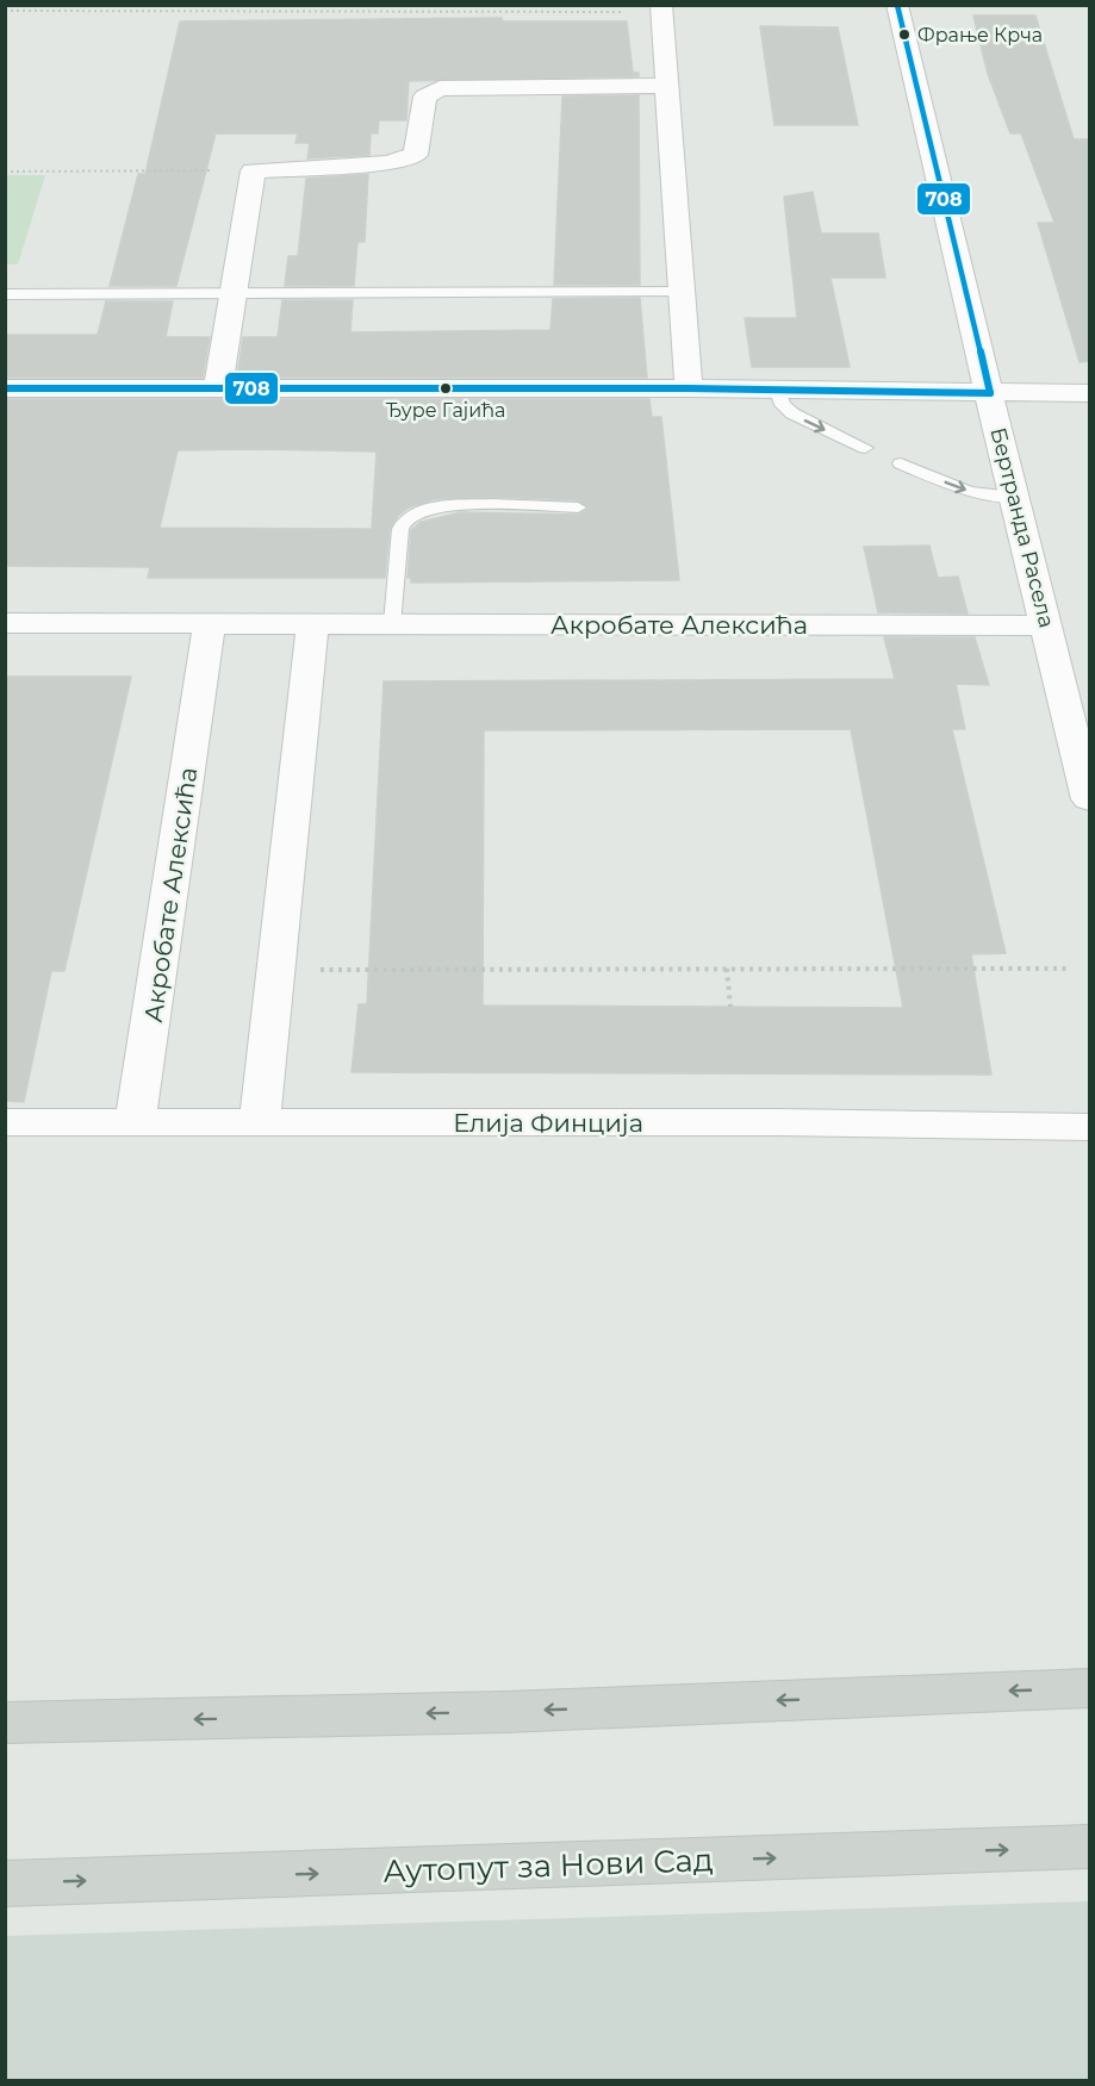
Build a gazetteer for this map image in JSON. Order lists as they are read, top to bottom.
{
  "streets": {
    "main road": ["Аутопут за Нови Сад"],
    "street": ["Бертранда Расела", "Акробате Алексића", "Елија Финција"]
  },
  "crossings": [
    ["Бертранда Расела", "Акробате Алексића"],
    ["Акробате Алексића", "Елија Финција"]
  ],
  "places": ["Фрање Крча", "Ђуре Гајића"],
  "lines": ["transit line 708"]
}
